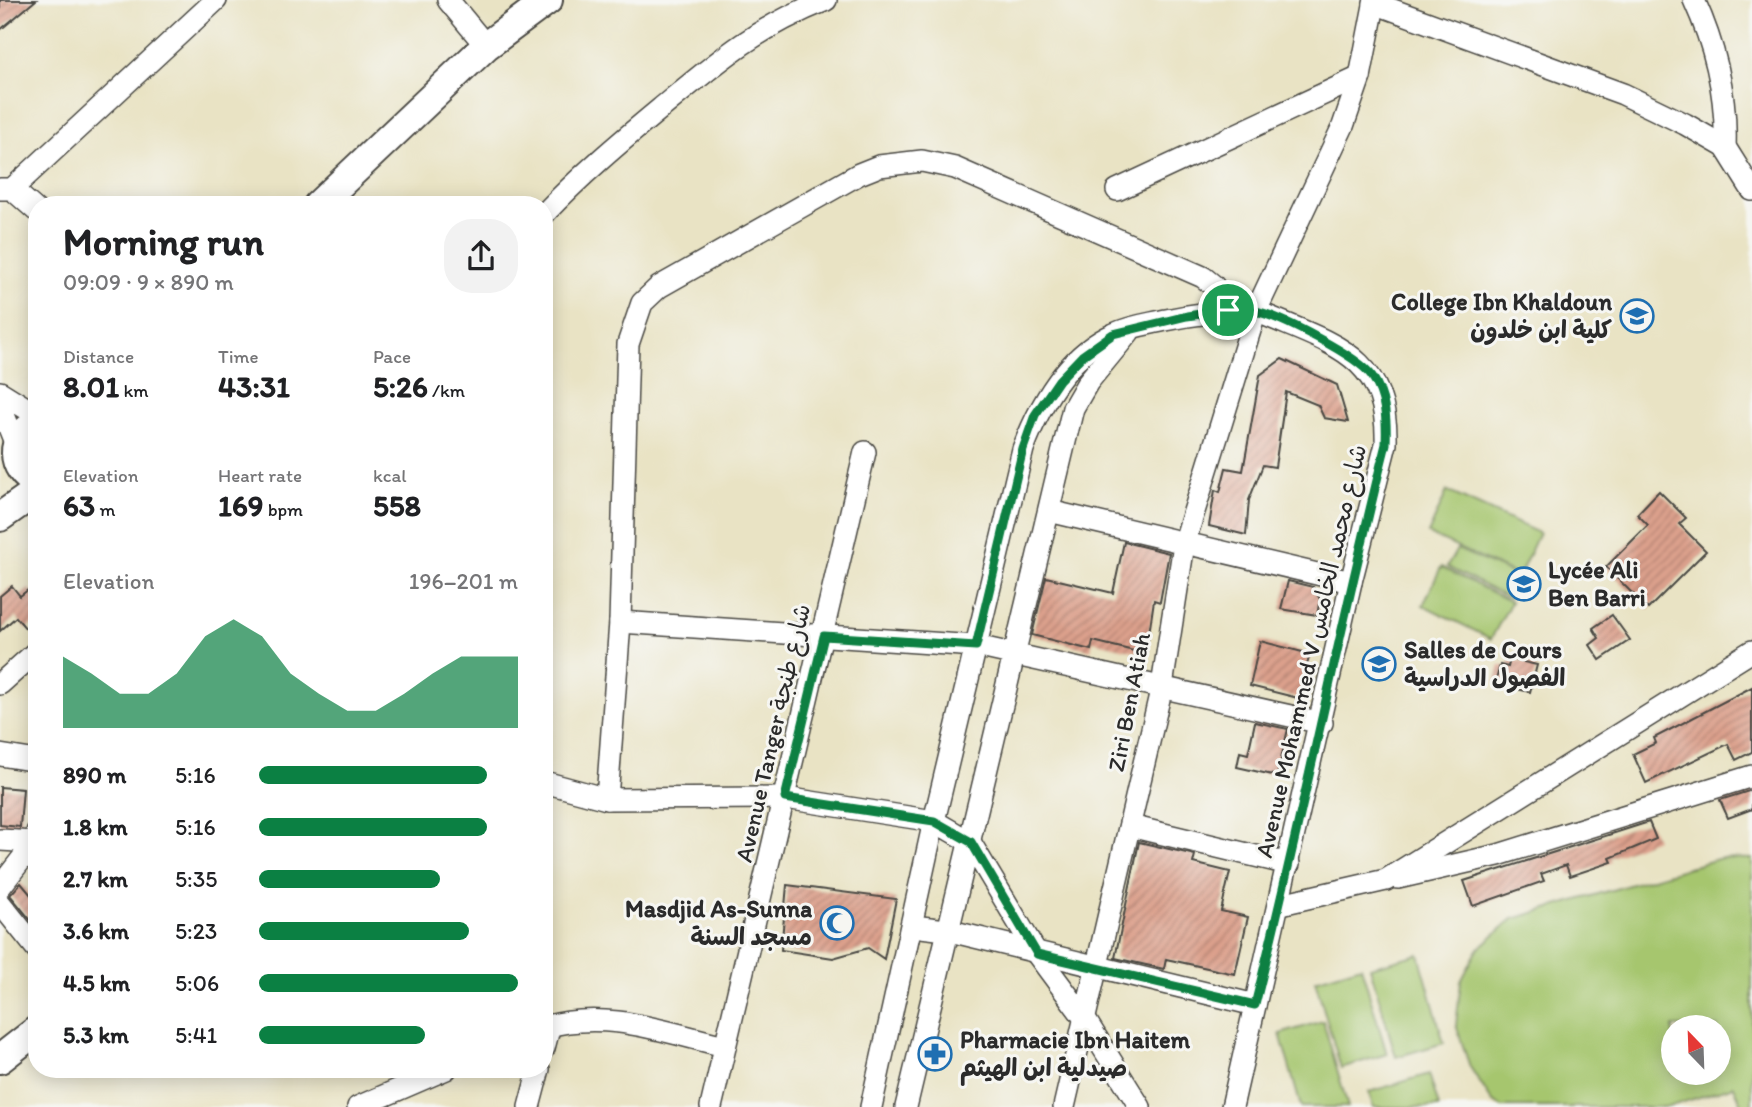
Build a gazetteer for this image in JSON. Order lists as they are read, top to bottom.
{
  "streets": {
    "street": ["Avenue Mohammed V شارع محمد الخامس", "Ziri Ben Atiah", "Avenue Tanger شارع طنجة"]
  },
  "crossings": [
    ["Avenue Mohammed V شارع محمد الخامس", "Ziri Ben Atiah"]
  ],
  "places": {
    "school or university": ["College Ibn Khaldoun كلية ابن خلدون", "Lycée Ali Ben Barri", "Salles de Cours الفصول الدراسية"],
    "mosque": ["Masdjid As-Sunna مسجد السنة"],
    "pharmacy": ["Pharmacie Ibn Haitem صيدلية ابن الهيثم"]
  },
  "north": "top left",
  "page": {
    "heading": ["Morning run", "09:09 · 9 × 890 m"],
    "stats": [
      ["Distance", "8.01 km"],
      ["Time", "43:31"],
      ["Pace", "5:26 /km"],
      ["Elevation", "63 m"],
      ["Heart rate", "169 bpm"],
      ["kcal", "558"]
    ],
    "chart": ["Elevation", "196–201 m"],
    "list": [
      {
        "name": "890 m",
        "note": "5:16"
      },
      {
        "name": "1.8 km",
        "note": "5:16"
      },
      {
        "name": "2.7 km",
        "note": "5:35"
      },
      {
        "name": "3.6 km",
        "note": "5:23"
      },
      {
        "name": "4.5 km",
        "note": "5:06"
      },
      {
        "name": "5.3 km",
        "note": "5:41"
      }
    ]
  }
}
